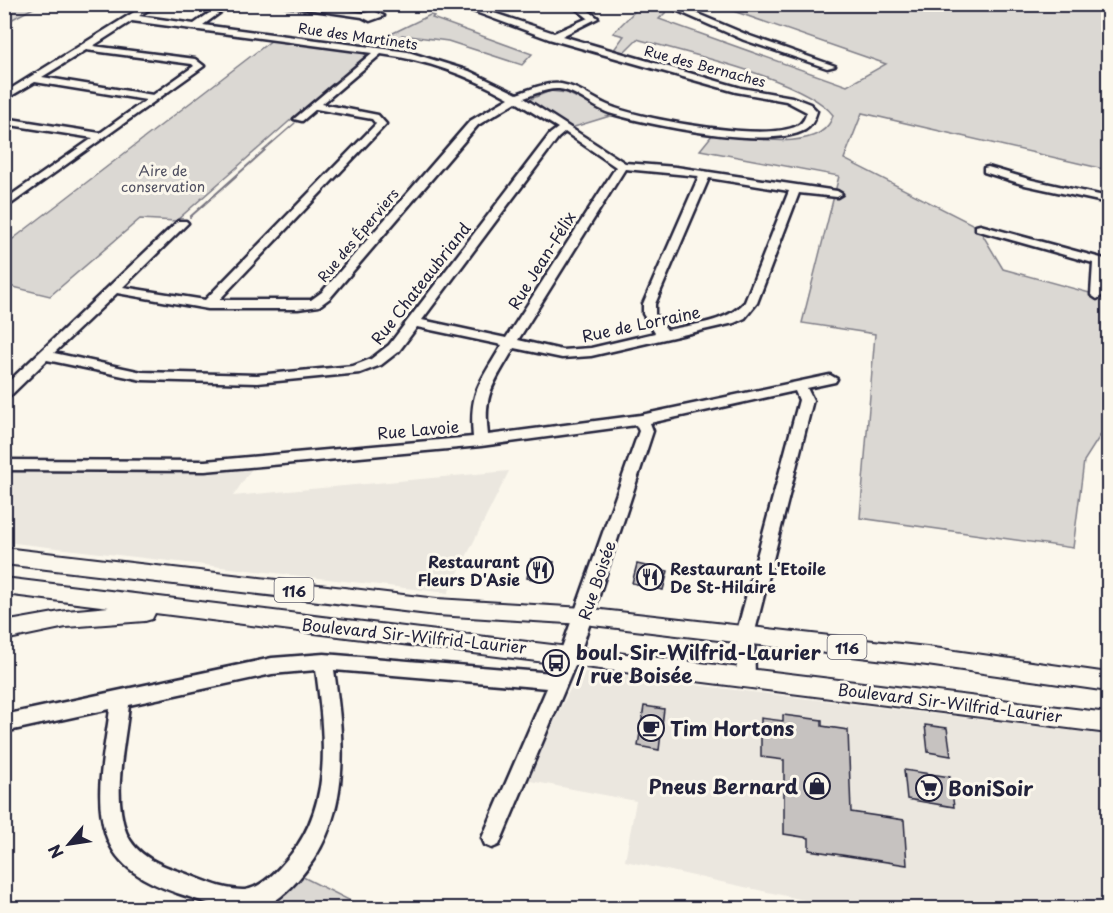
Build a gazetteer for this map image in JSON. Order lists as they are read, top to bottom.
{
  "streets": {
    "main road": ["116", "Boulevard Sir-Wilfrid-Laurier"],
    "street": [
      "Rue des Martinets",
      "Rue des Bernaches",
      "Rue des Éperviers",
      "Rue Jean-Félix",
      "Rue Chateaubriand",
      "Rue de Lorraine",
      "Rue Lavoie",
      "Rue Boisée"
    ]
  },
  "crossings": [
    ["Rue des Martinets", "Rue des Bernaches"],
    ["Rue des Martinets", "Rue des Éperviers"],
    ["Rue des Martinets", "Rue Chateaubriand"],
    ["Rue des Bernaches", "Rue des Éperviers"],
    ["Rue Jean-Félix", "Rue de Lorraine"],
    ["Rue Jean-Félix", "Rue Lavoie"],
    ["Rue Chateaubriand", "Rue de Lorraine"],
    ["Rue Lavoie", "Rue Boisée"],
    ["Rue Boisée", "Boulevard Sir-Wilfrid-Laurier"]
  ],
  "parks": ["Aire de conservation"],
  "places": {
    "restaurant": ["Restaurant Fleurs D'Asie", "Restaurant L'Etoile De St-Hilaire"],
    "bus stop": ["boul. Sir-Wilfrid-Laurier / rue Boisée"],
    "cafe": ["Tim Hortons"],
    "shop": ["Pneus Bernard"],
    "supermarket": ["BoniSoir"]
  },
  "north": "bottom left"
}
